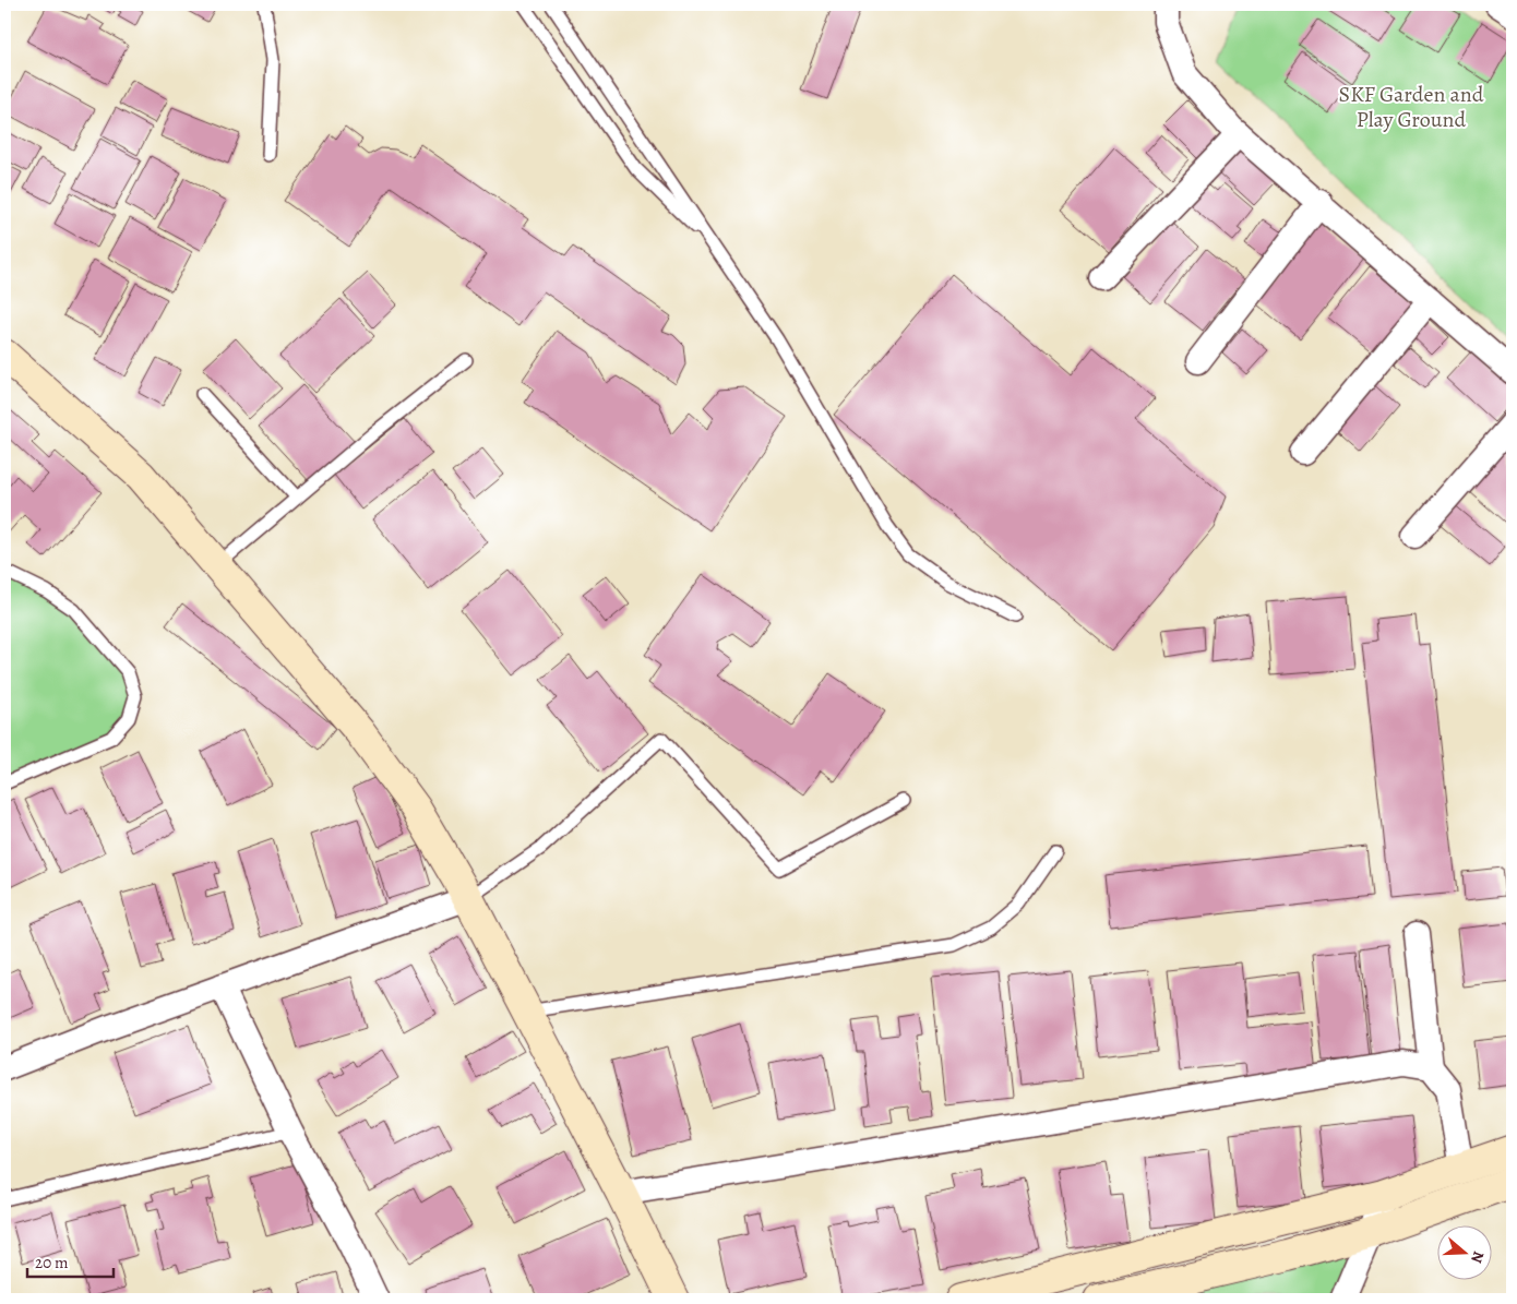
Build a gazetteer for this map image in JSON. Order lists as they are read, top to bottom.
{
  "parks": ["SKF Garden and Play Ground"],
  "scale_bar": "20 m",
  "north": "right"
}
